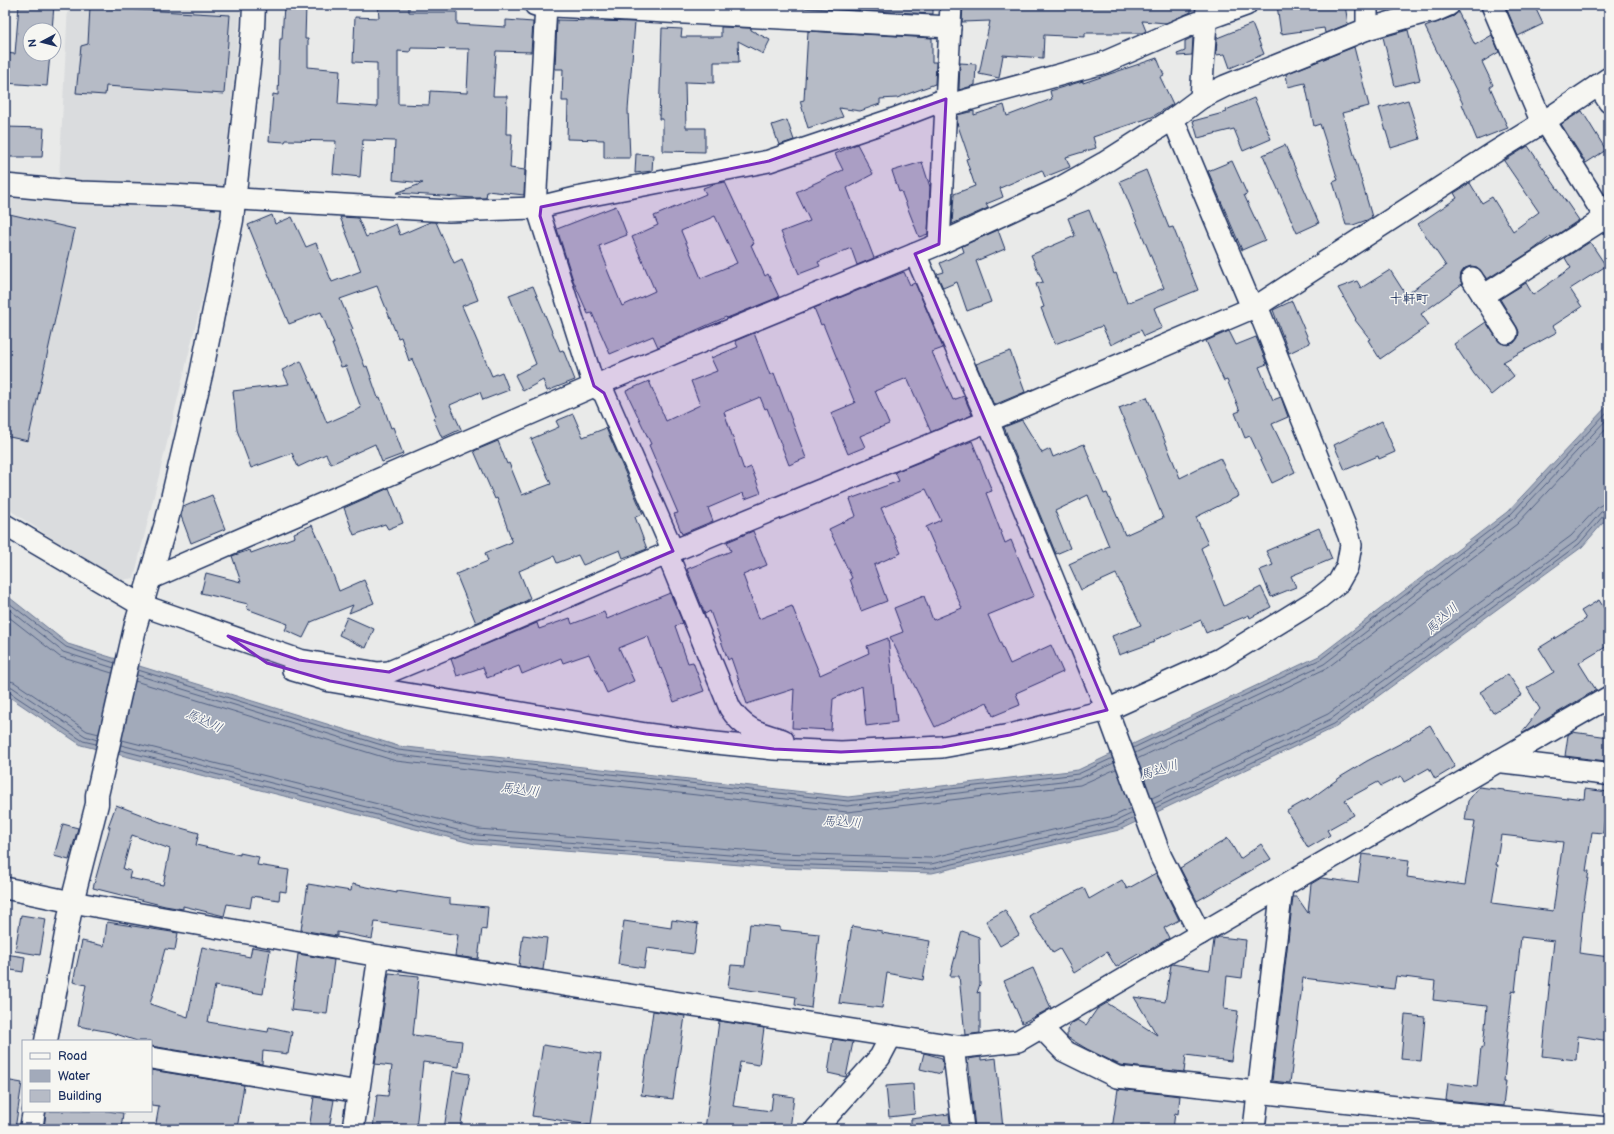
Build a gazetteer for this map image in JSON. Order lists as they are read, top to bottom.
{
  "districts": ["十軒町"],
  "water": ["馬込川"],
  "legend": ["Road", "Water", "Building"],
  "north": "left"
}
